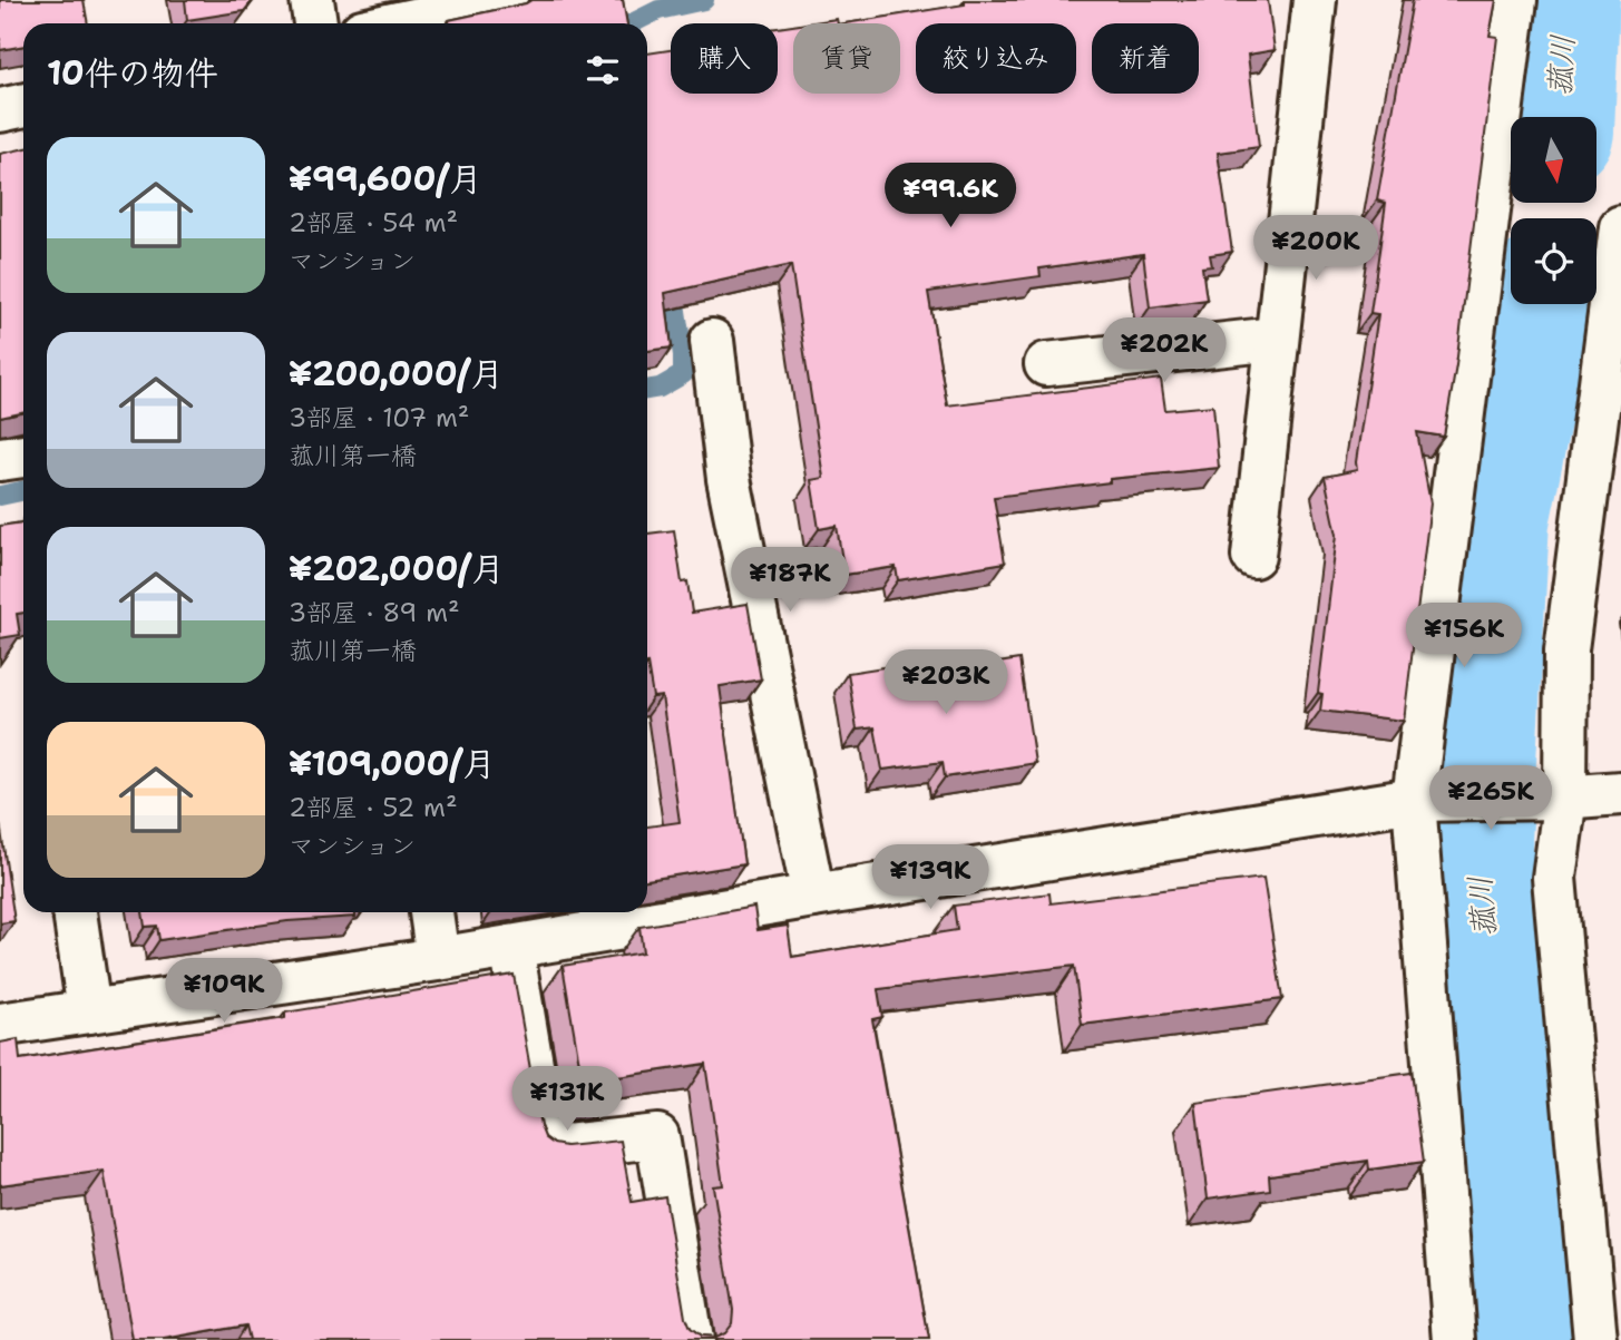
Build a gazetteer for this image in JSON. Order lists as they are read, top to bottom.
{
  "water": ["菰川"],
  "north": "bottom",
  "page": {
    "chip": [
      "購入",
      "賃貸",
      "絞り込み",
      "新着"
    ],
    "heading": "10件の物件",
    "list": [
      {
        "name": "¥99,600/月",
        "note": "2部屋 · 54 m² · マンション"
      },
      {
        "name": "¥200,000/月",
        "note": "3部屋 · 107 m² · 菰川第一橋"
      },
      {
        "name": "¥202,000/月",
        "note": "3部屋 · 89 m² · 菰川第一橋"
      },
      {
        "name": "¥109,000/月",
        "note": "2部屋 · 52 m² · マンション"
      }
    ],
    "price": [
      "¥99.6K",
      "¥200K",
      "¥202K",
      "¥187K",
      "¥156K",
      "¥203K",
      "¥265K",
      "¥139K",
      "¥109K",
      "¥131K"
    ]
  }
}
